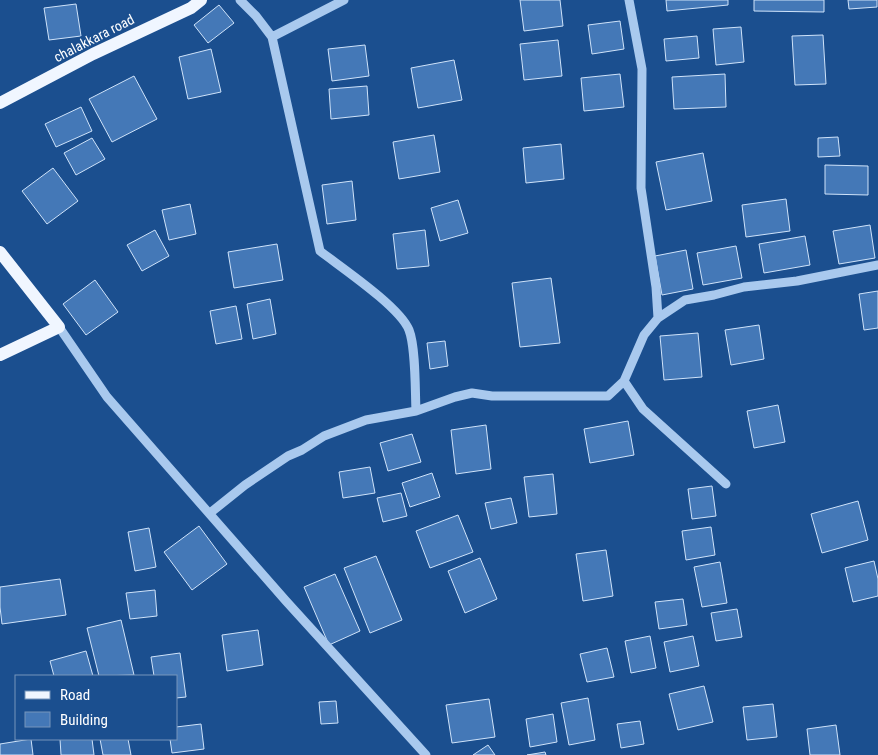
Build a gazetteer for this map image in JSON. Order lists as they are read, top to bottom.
{
  "streets": {
    "main road": ["chalakkara road"]
  },
  "legend": ["Road", "Building"]
}
